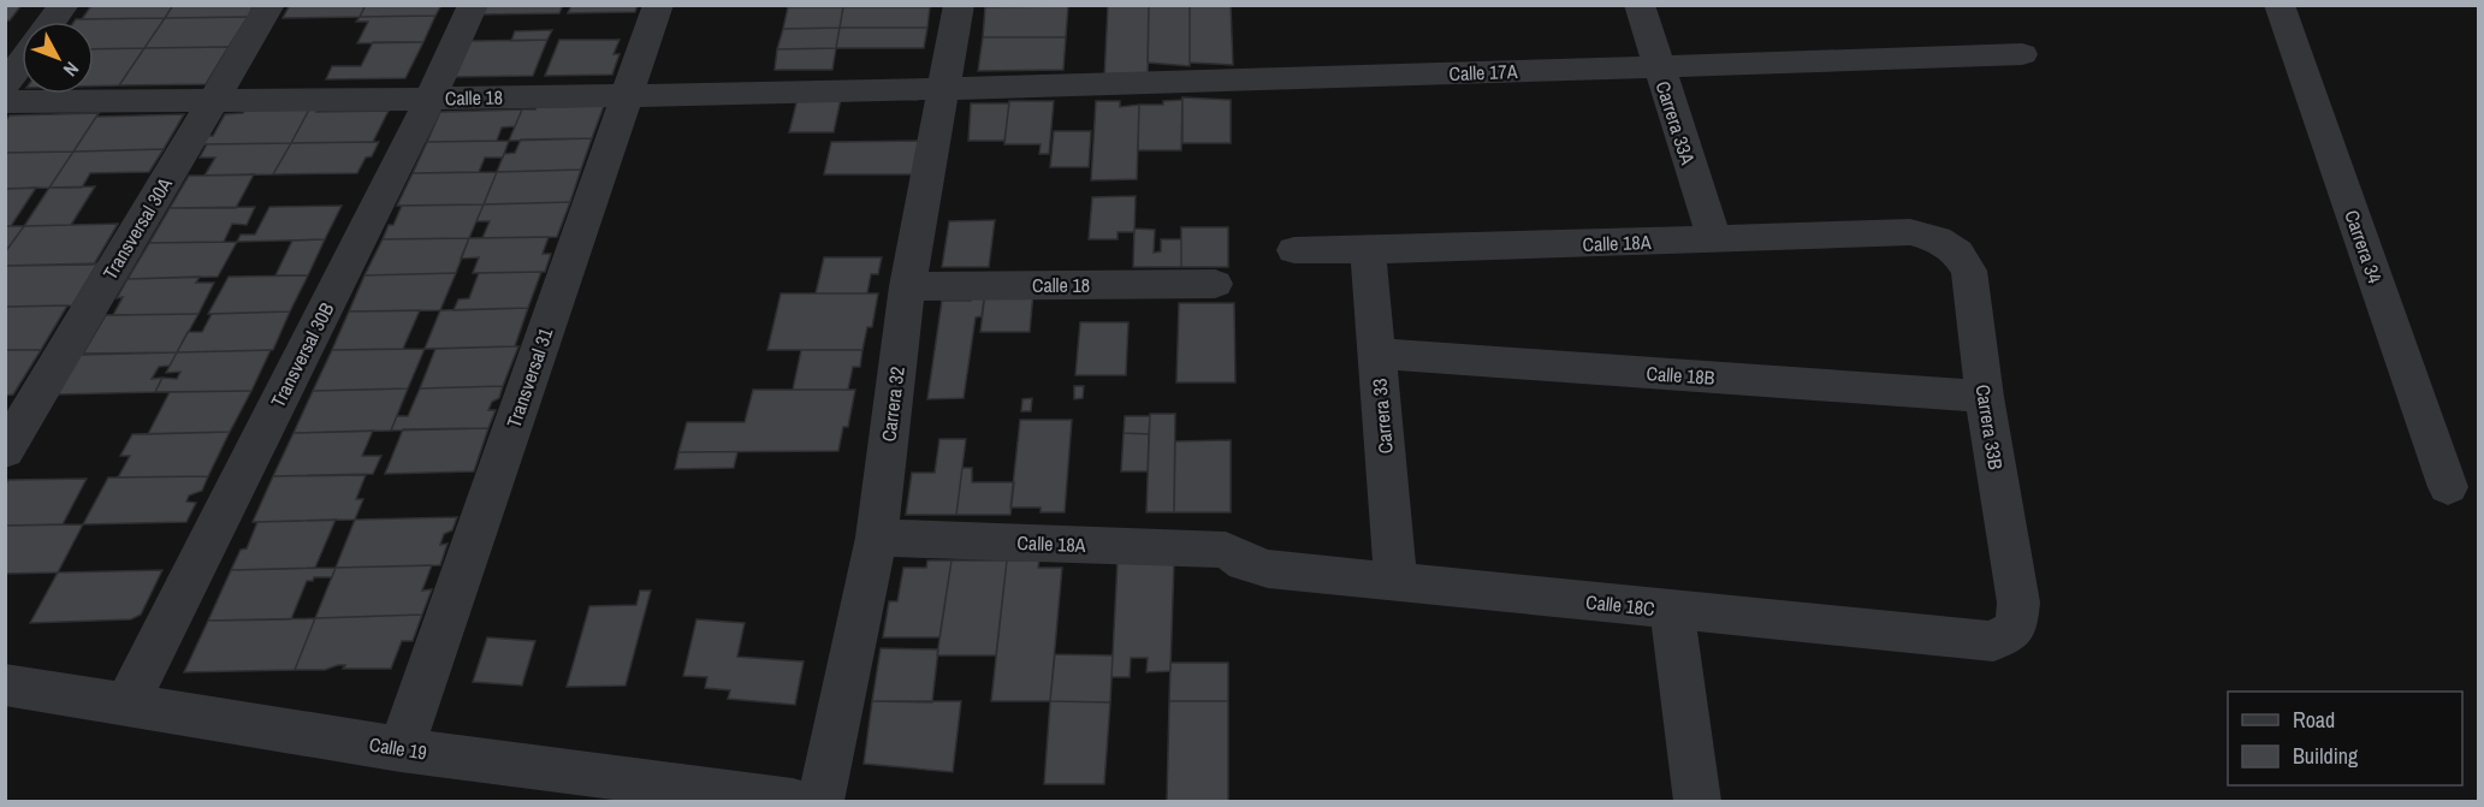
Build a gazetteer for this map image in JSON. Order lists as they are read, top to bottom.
{
  "streets": {
    "street": [
      "Calle 17A",
      "Calle 18",
      "Carrera 33A",
      "Transversal 30A",
      "Calle 18A",
      "Carrera 34",
      "Transversal 30B",
      "Calle 18B",
      "Transversal 31",
      "Carrera 32",
      "Carrera 33",
      "Carrera 33B",
      "Calle 18C",
      "Calle 19"
    ]
  },
  "crossings": [
    ["Calle 17A", "Calle 18"],
    ["Calle 17A", "Carrera 33A"],
    ["Calle 17A", "Carrera 32"],
    ["Calle 18", "Transversal 30A"],
    ["Calle 18", "Transversal 30B"],
    ["Calle 18", "Transversal 31"],
    ["Calle 18", "Carrera 32"],
    ["Carrera 33A", "Calle 18A"],
    ["Calle 18A", "Carrera 32"],
    ["Calle 18A", "Carrera 33"],
    ["Calle 18A", "Carrera 33B"],
    ["Calle 18A", "Calle 18C"],
    ["Transversal 30B", "Calle 19"],
    ["Calle 18B", "Carrera 33"],
    ["Calle 18B", "Carrera 33B"],
    ["Transversal 31", "Calle 19"],
    ["Carrera 33", "Calle 18C"],
    ["Carrera 33B", "Calle 18C"]
  ],
  "legend": ["Road", "Building"],
  "north": "bottom right"
}
